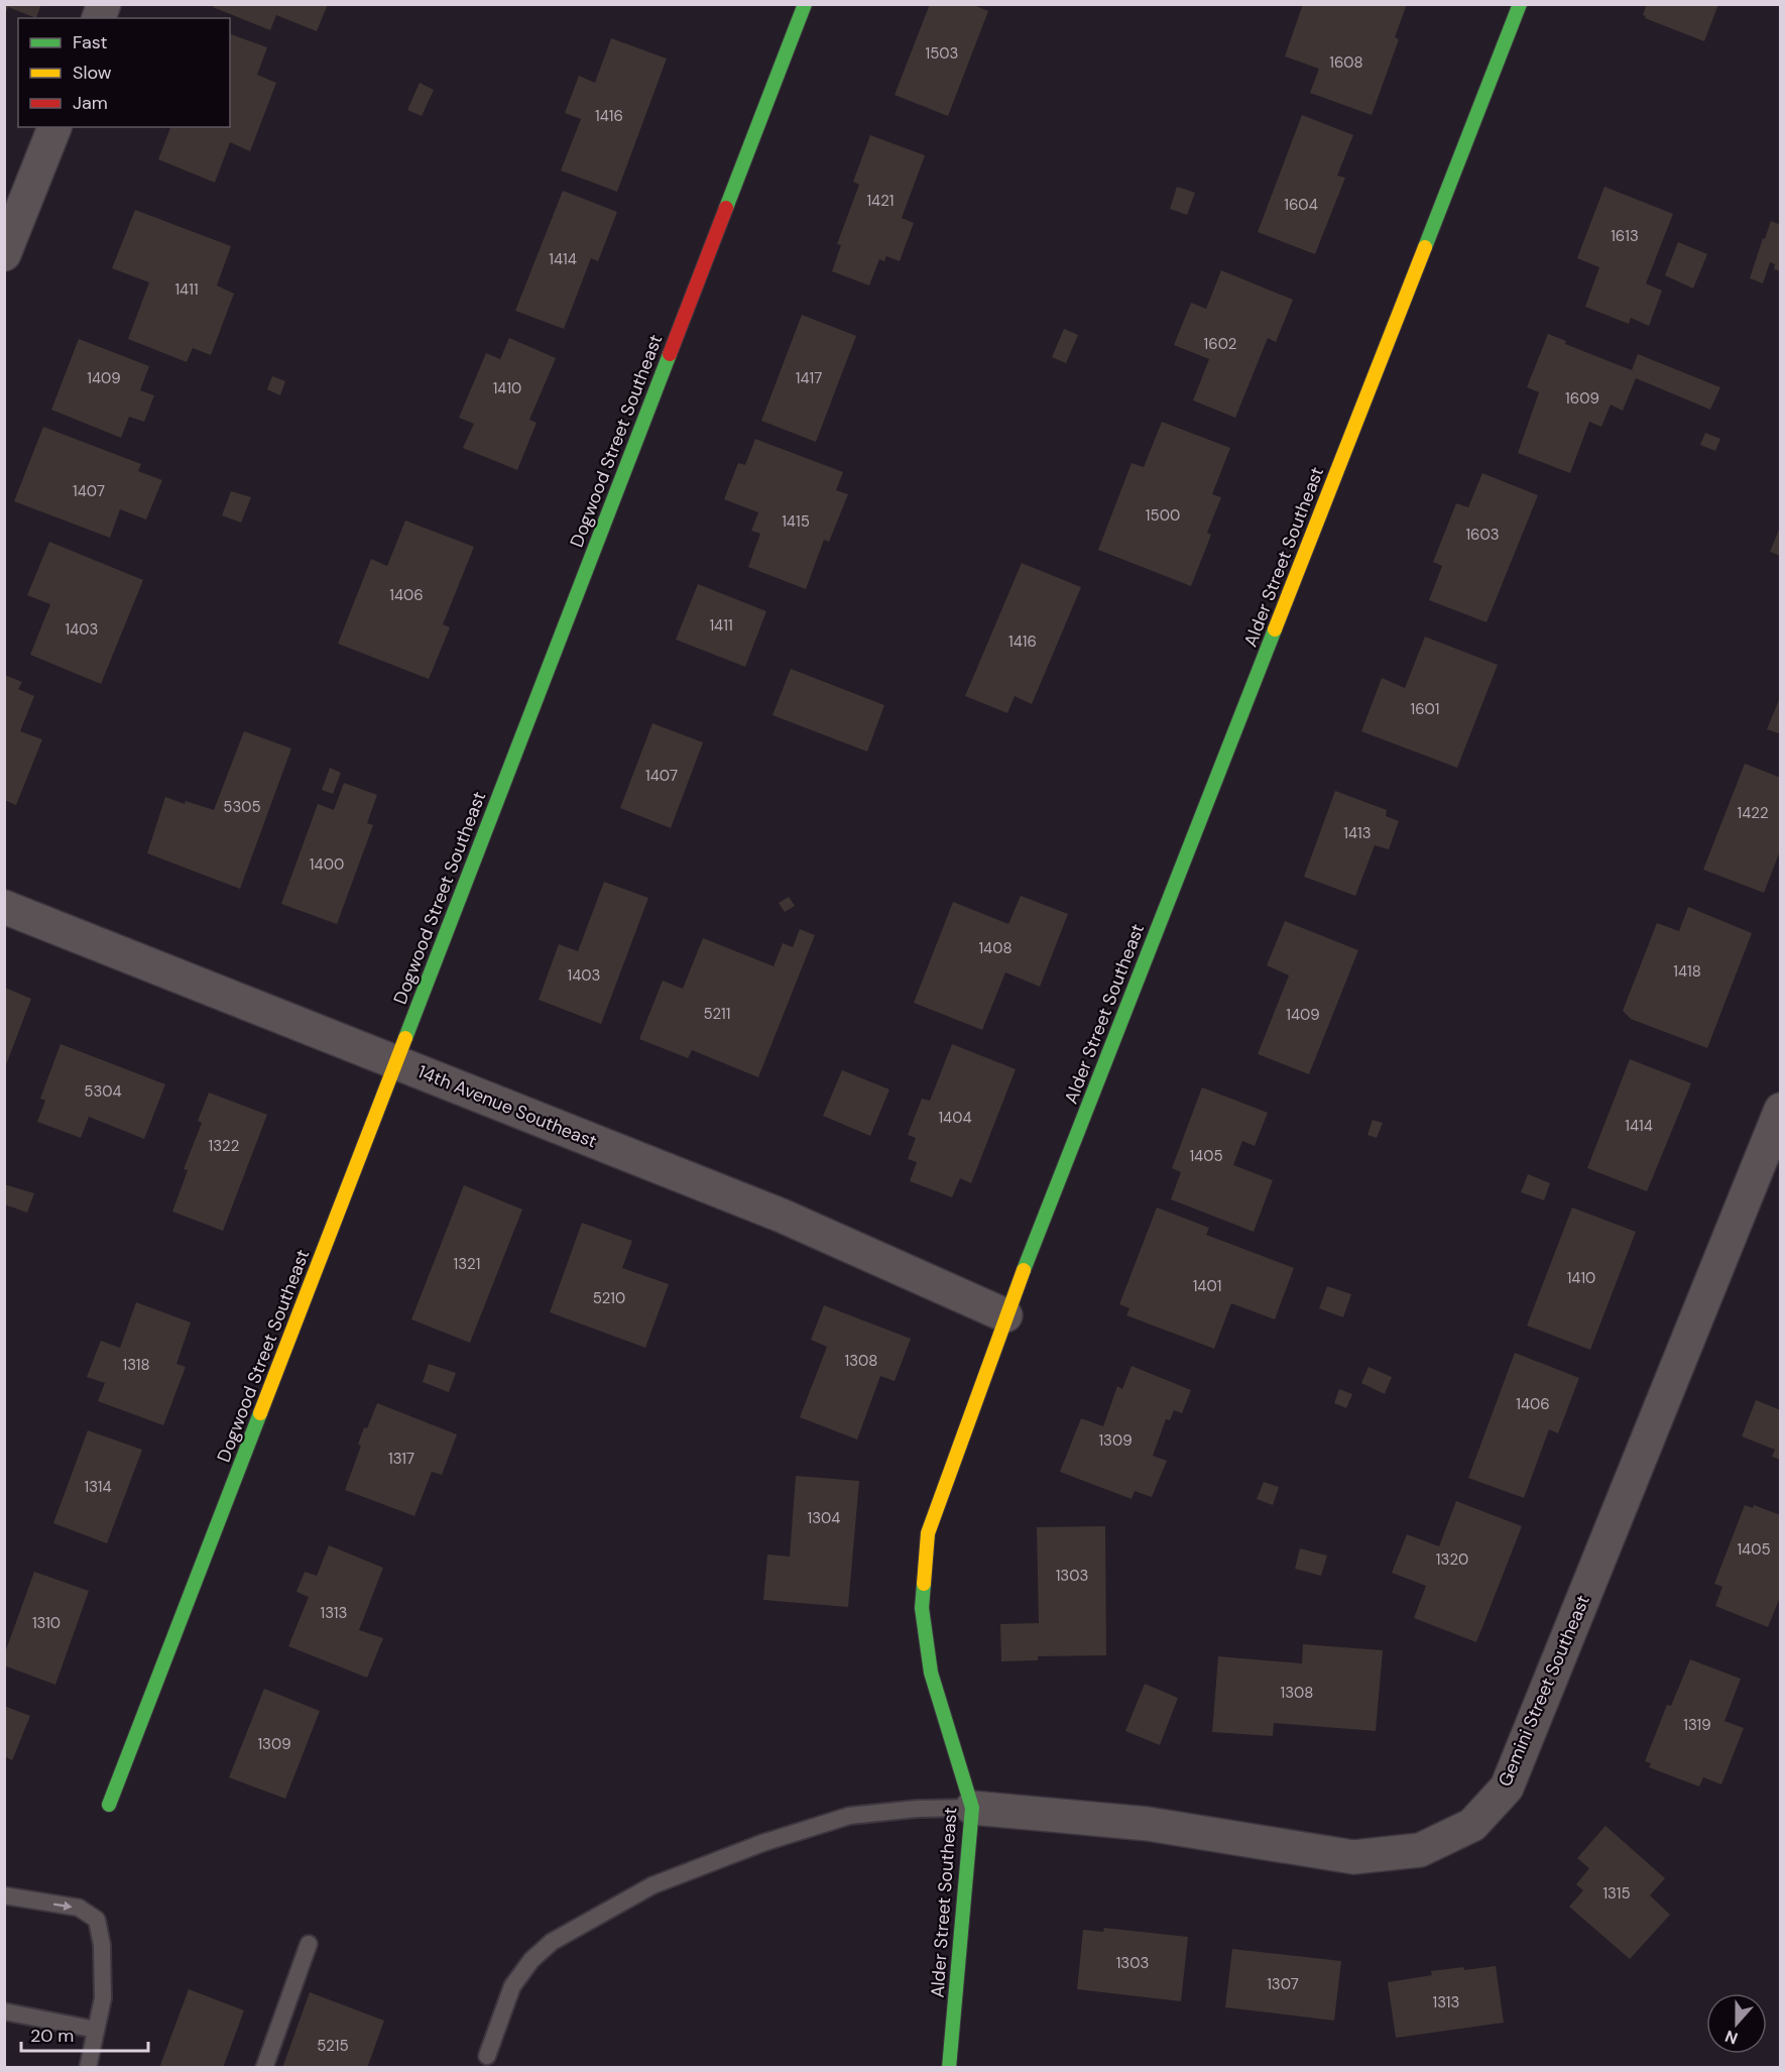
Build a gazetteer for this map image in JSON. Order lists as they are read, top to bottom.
{
  "streets": {
    "street": [
      "Dogwood Street Southeast",
      "Alder Street Southeast",
      "14th Avenue Southeast",
      "Gemini Street Southeast"
    ]
  },
  "crossings": [
    ["Dogwood Street Southeast", "14th Avenue Southeast"],
    ["Alder Street Southeast", "14th Avenue Southeast"],
    ["Alder Street Southeast", "Gemini Street Southeast"]
  ],
  "house_numbers": [
    "1503",
    "1608",
    "1416",
    "1421",
    "1604",
    "1613",
    "1414",
    "1411",
    "1602",
    "1409",
    "1417",
    "1410",
    "1609",
    "1407",
    "1500",
    "1415",
    "1603",
    "1406",
    "1411",
    "1403",
    "1416",
    "1601",
    "1407",
    "5305",
    "1422",
    "1413",
    "1400",
    "1408",
    "1418",
    "1403",
    "5211",
    "1409",
    "5304",
    "1404",
    "1414",
    "1322",
    "1405",
    "1321",
    "1410",
    "1401",
    "5210",
    "1308",
    "1318",
    "1406",
    "1309",
    "1317",
    "1314",
    "1304",
    "1405",
    "1320",
    "1303",
    "1313",
    "1310",
    "1308",
    "1319",
    "1309",
    "1315",
    "1303",
    "1307",
    "1313",
    "5215"
  ],
  "legend": ["Fast", "Slow", "Jam"],
  "scale_bar": "20 m",
  "north": "bottom"
}
